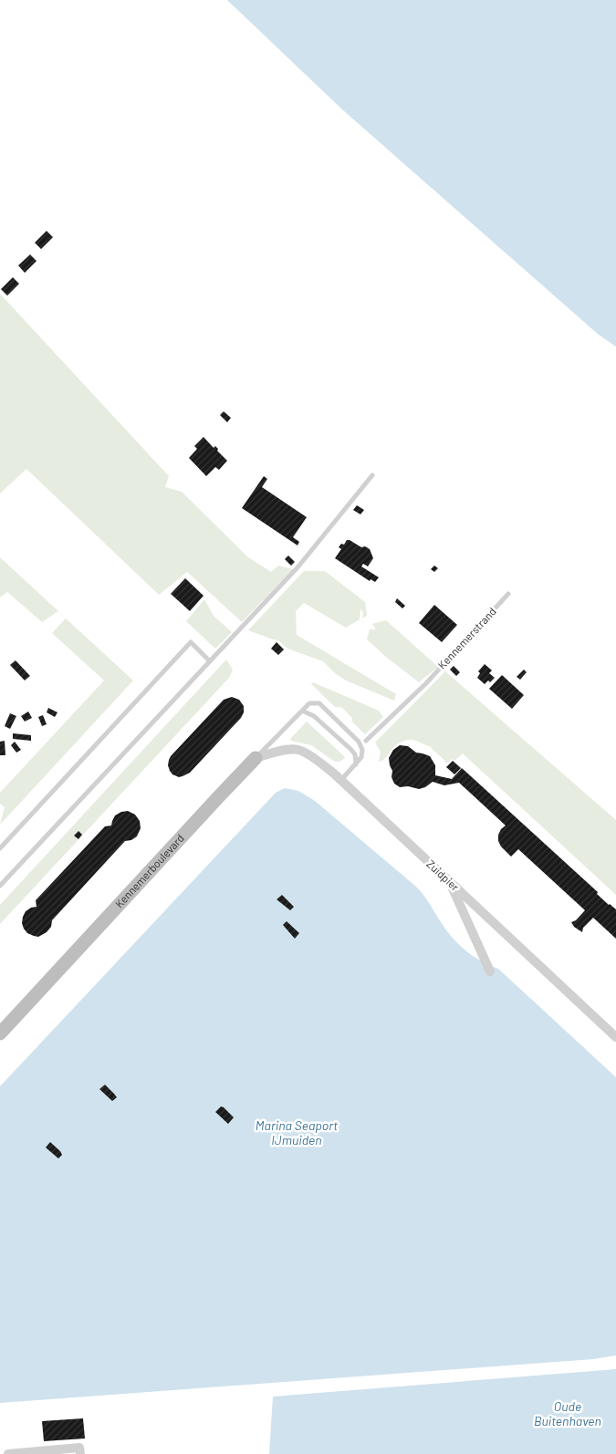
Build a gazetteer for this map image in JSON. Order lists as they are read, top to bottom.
{
  "streets": {
    "street": ["Kennemerboulevard", "Zuidpier"],
    "lane": ["Kennemerstrand"]
  },
  "crossings": [
    ["Kennemerboulevard", "Zuidpier"]
  ],
  "water": ["Marina Seaport IJmuiden", "Oude Buitenhaven"]
}
